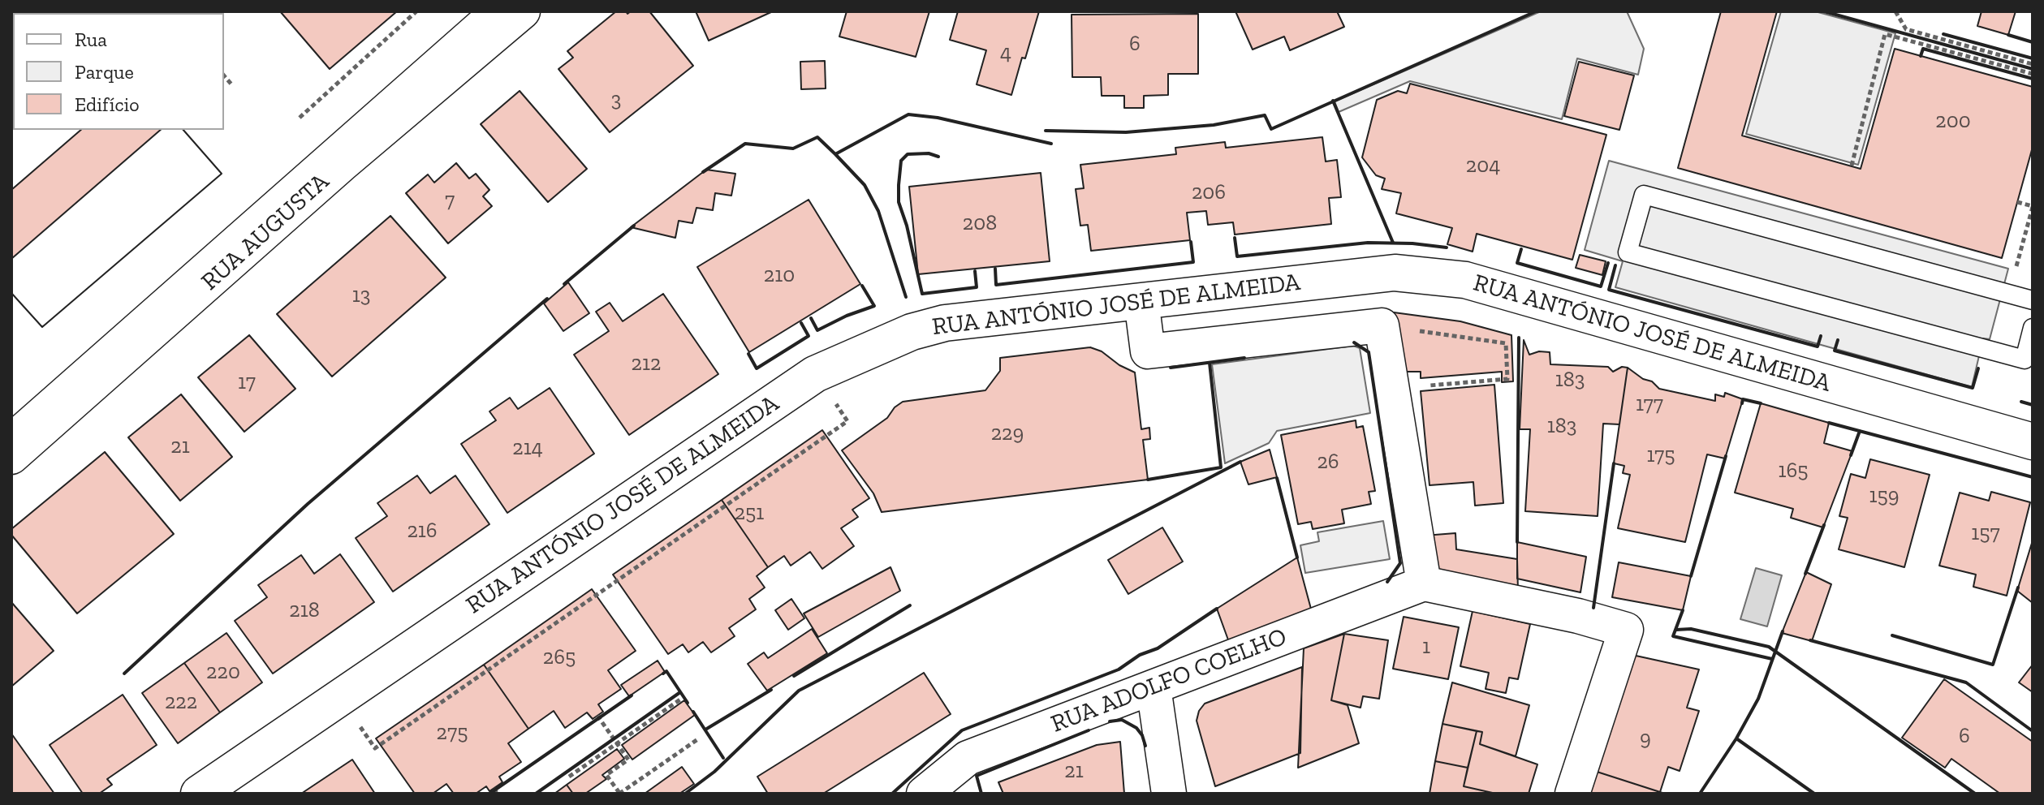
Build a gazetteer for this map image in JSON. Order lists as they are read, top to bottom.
{
  "streets": {
    "street": ["RUA AUGUSTA", "RUA ANTÓNIO JOSÉ DE ALMEIDA", "RUA ADOLFO COELHO"]
  },
  "house_numbers": [
    "6",
    "4",
    "3",
    "200",
    "204",
    "206",
    "7",
    "208",
    "210",
    "13",
    "212",
    "183",
    "17",
    "177",
    "183",
    "229",
    "21",
    "214",
    "175",
    "26",
    "165",
    "159",
    "251",
    "216",
    "157",
    "218",
    "1",
    "265",
    "220",
    "222",
    "275",
    "6",
    "9",
    "21"
  ],
  "legend": ["Rua", "Parque", "Edifício"]
}
